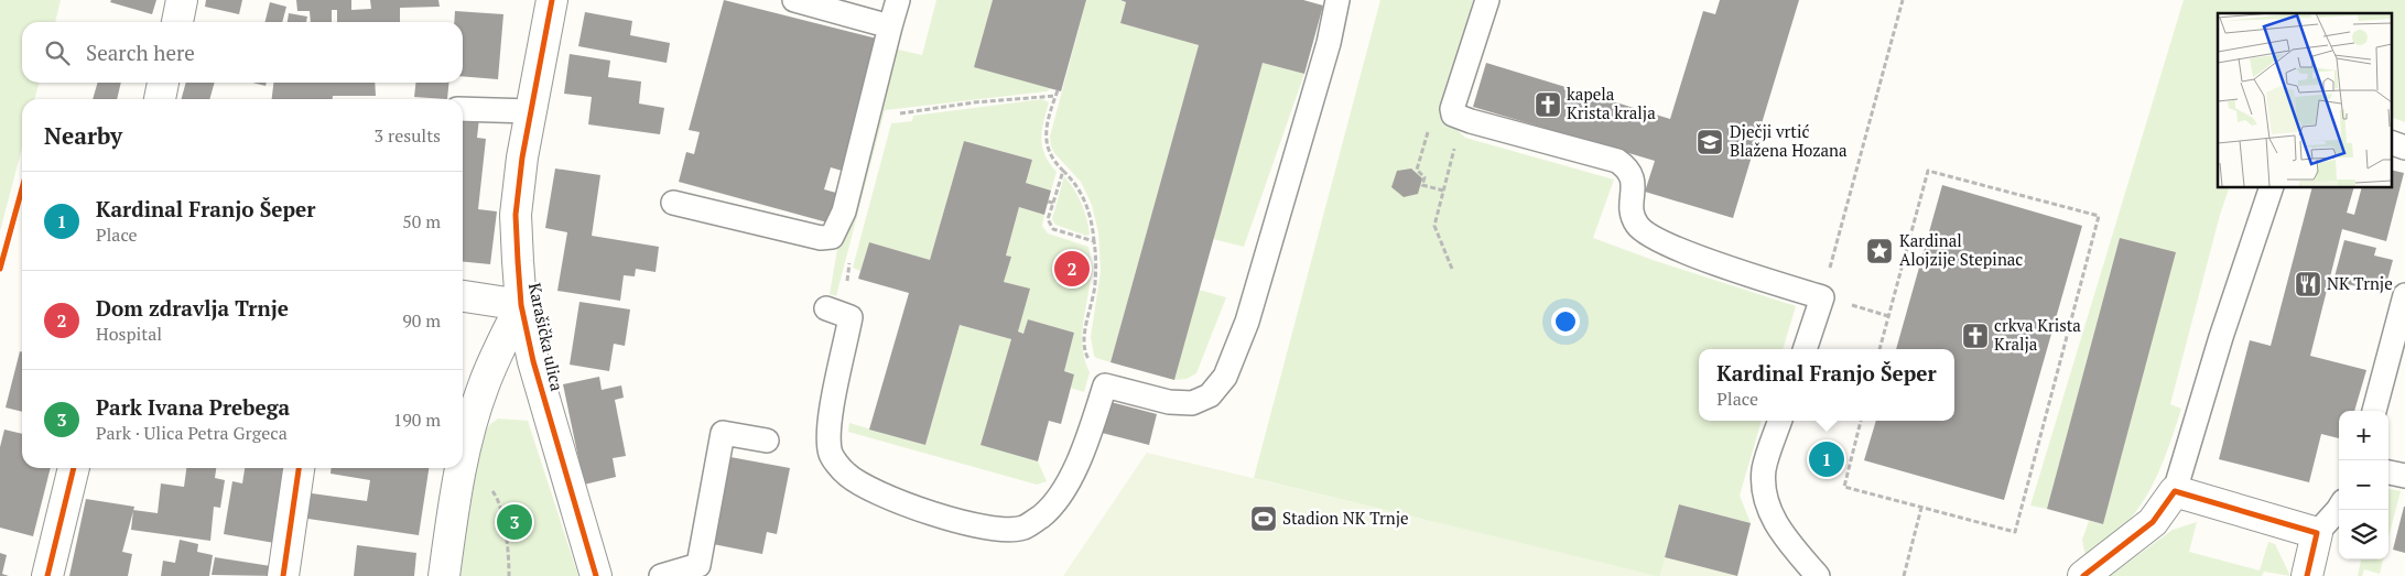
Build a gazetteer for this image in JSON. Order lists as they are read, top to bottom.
{
  "streets": {
    "street": ["Karašička ulica"]
  },
  "places": {
    "church": ["kapela Krista kralja", "crkva Krista Kralja"],
    "school or university": ["Dječji vrtić Blažena Hozana"],
    "place": ["Kardinal Alojzije Stepinac"],
    "restaurant": ["NK Trnje"],
    "sports": ["Stadion NK Trnje"]
  },
  "page": {
    "search": "Search here",
    "heading": ["Nearby", "3 results"],
    "list": [
      {
        "mark": "1",
        "name": "Kardinal Franjo Šeper",
        "note": "Place",
        "value": "50 m"
      },
      {
        "mark": "2",
        "name": "Dom zdravlja Trnje",
        "note": "Hospital",
        "value": "90 m"
      },
      {
        "mark": "3",
        "name": "Park Ivana Prebega",
        "note": "Park · Ulica Petra Grgeca",
        "value": "190 m"
      }
    ],
    "pins": ["2", "1", "3"],
    "popup": ["Kardinal Franjo Šeper", "Place"],
    "map_buttons": ["+", "−"]
  }
}
